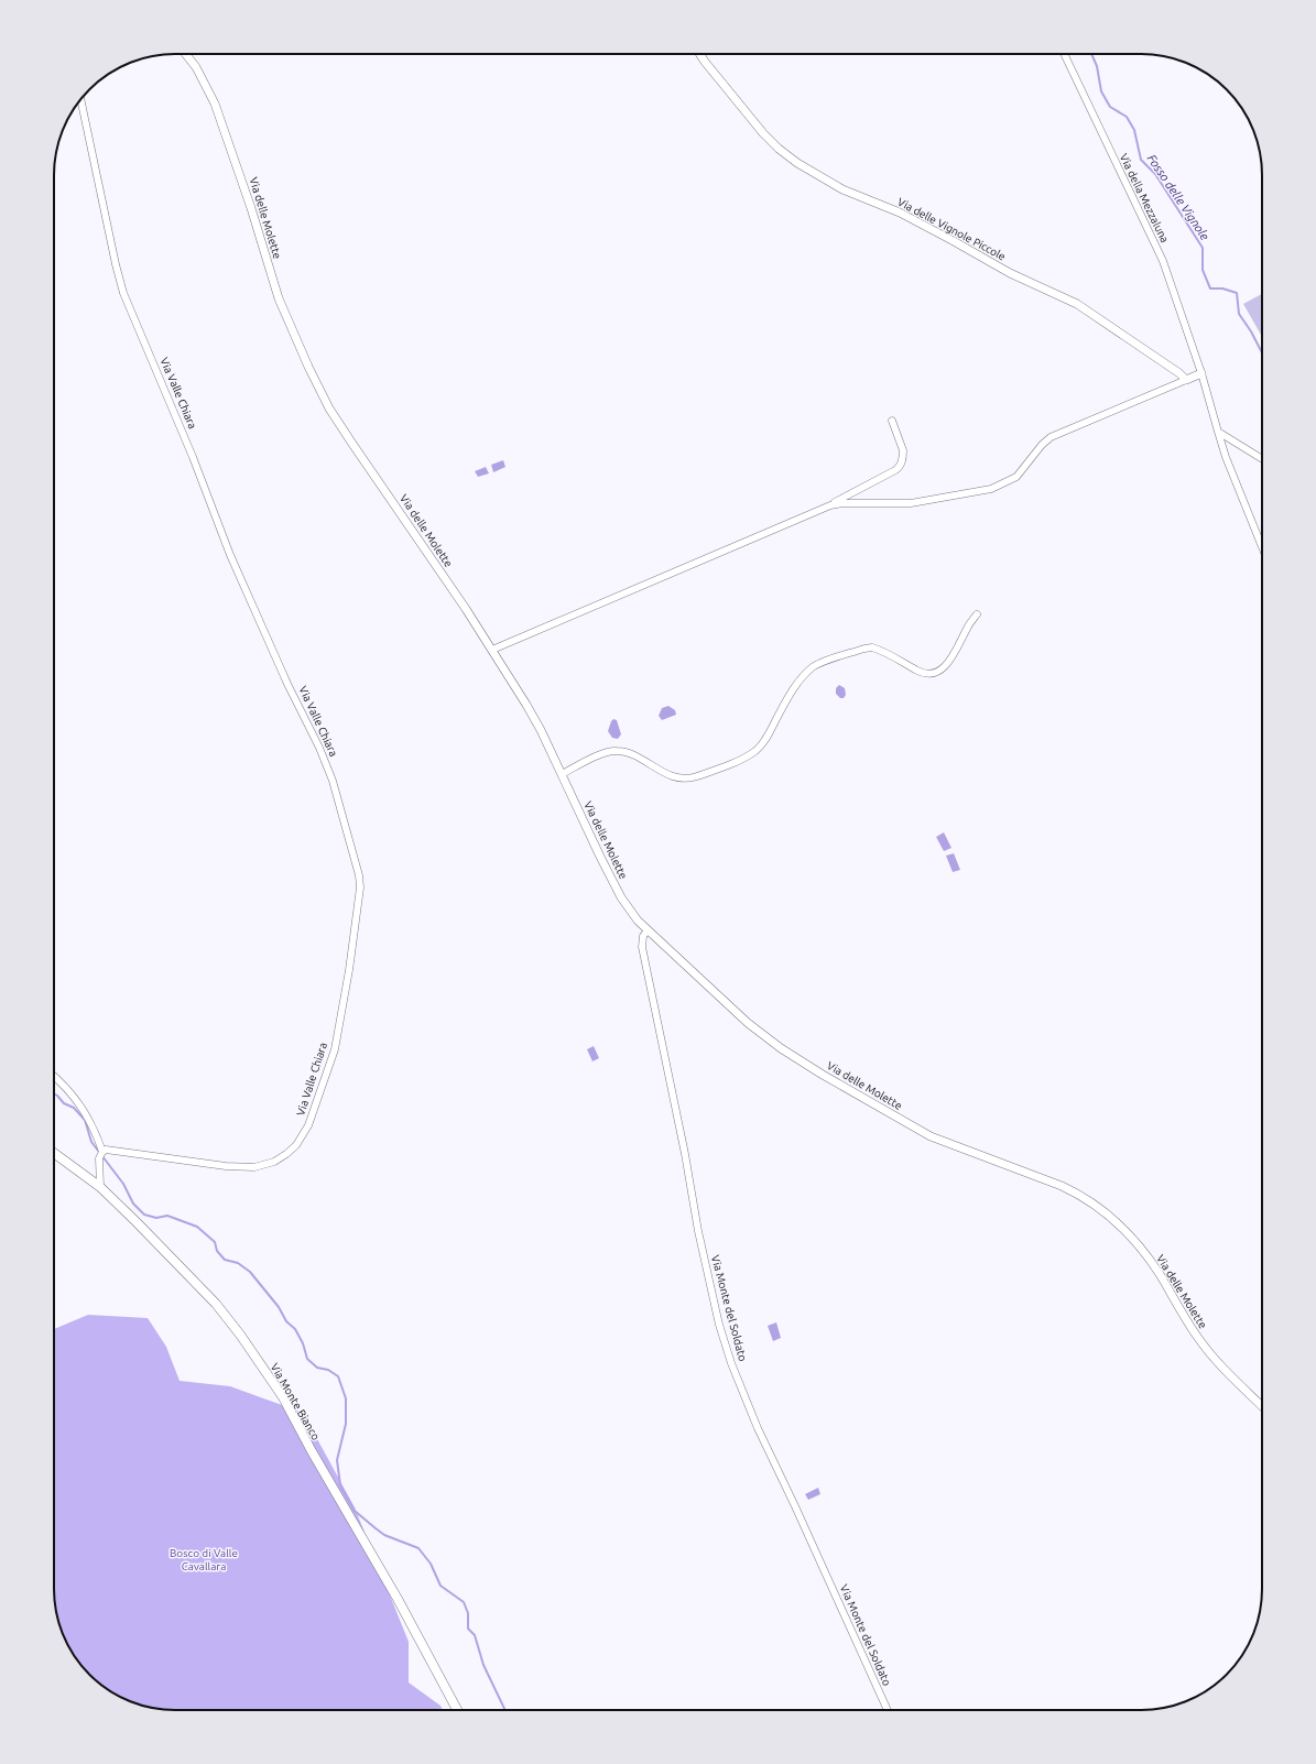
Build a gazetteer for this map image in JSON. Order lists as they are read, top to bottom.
{
  "streets": {
    "main road": ["Via Monte Bianco"],
    "street": [
      "Via della Mezzaluna",
      "Via delle Molette",
      "Via delle Vignole Piccole",
      "Via Valle Chiara",
      "Via Monte del Soldato"
    ]
  },
  "crossings": [
    ["Via delle Molette", "Via Monte del Soldato"]
  ],
  "water": ["Fosso delle Vignole"],
  "parks": ["Bosco di Valle Cavallara"]
}
